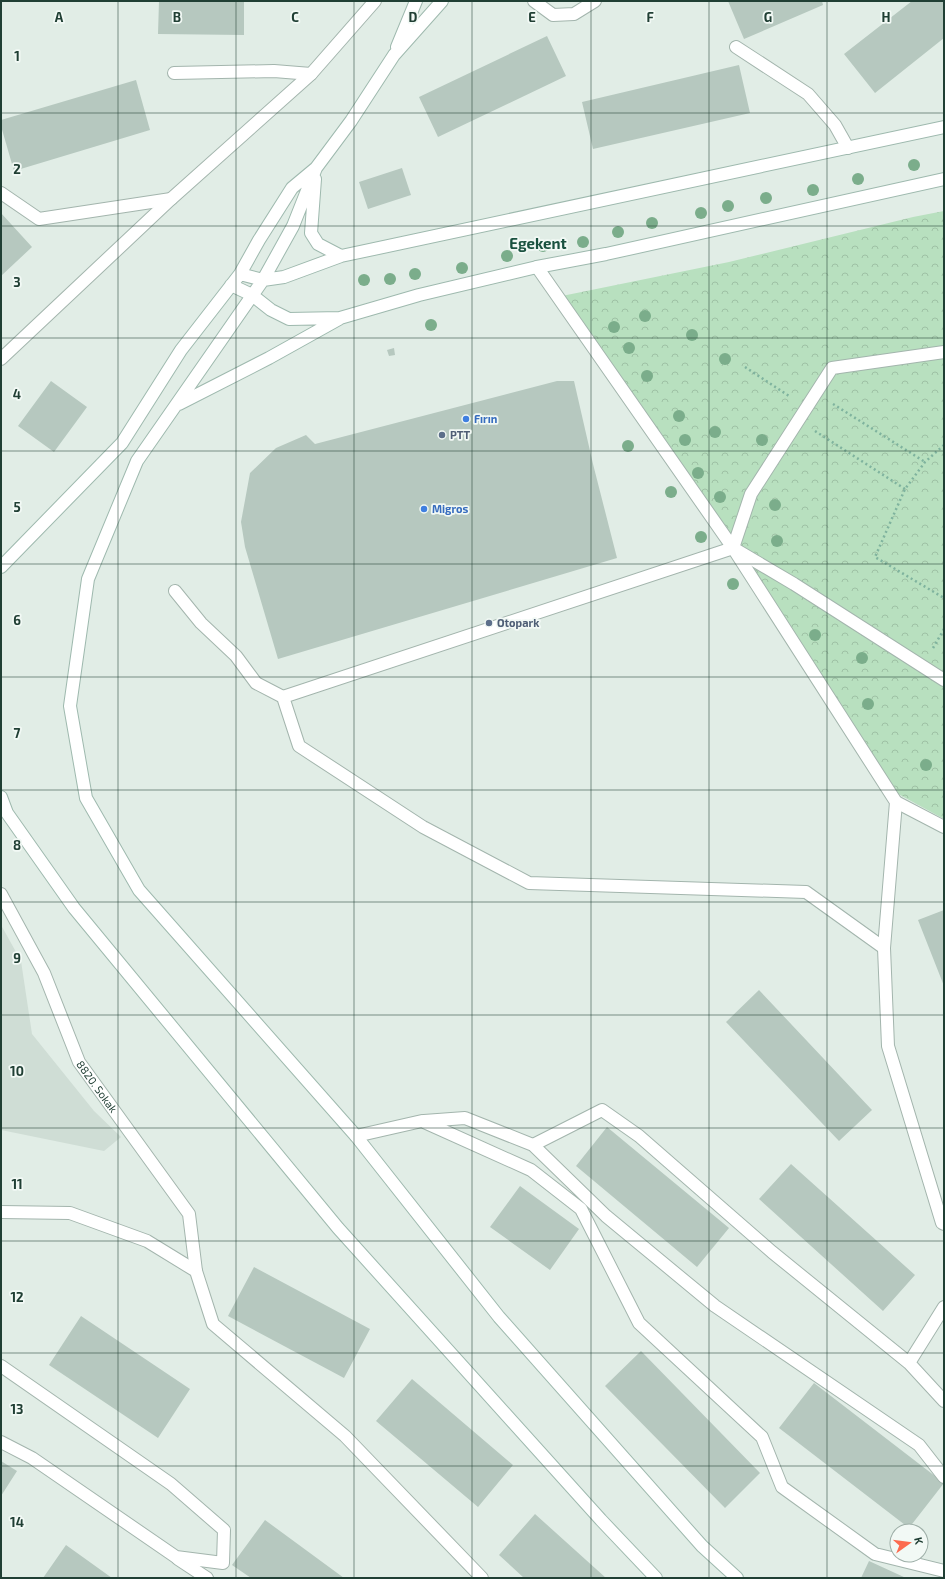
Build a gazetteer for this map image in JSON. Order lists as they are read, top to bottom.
{
  "streets": {
    "street": ["8820. Sokak"]
  },
  "districts": ["Egekent"],
  "places": [
    "Fırın",
    "PTT",
    "Migros",
    "Otopark"
  ],
  "north": "right",
  "grid": {
    "columns": [
      "A",
      "B",
      "C",
      "D",
      "E",
      "F",
      "G",
      "H"
    ],
    "rows": [
      "1",
      "2",
      "3",
      "4",
      "5",
      "6",
      "7",
      "8",
      "9",
      "10",
      "11",
      "12",
      "13",
      "14"
    ]
  }
}
